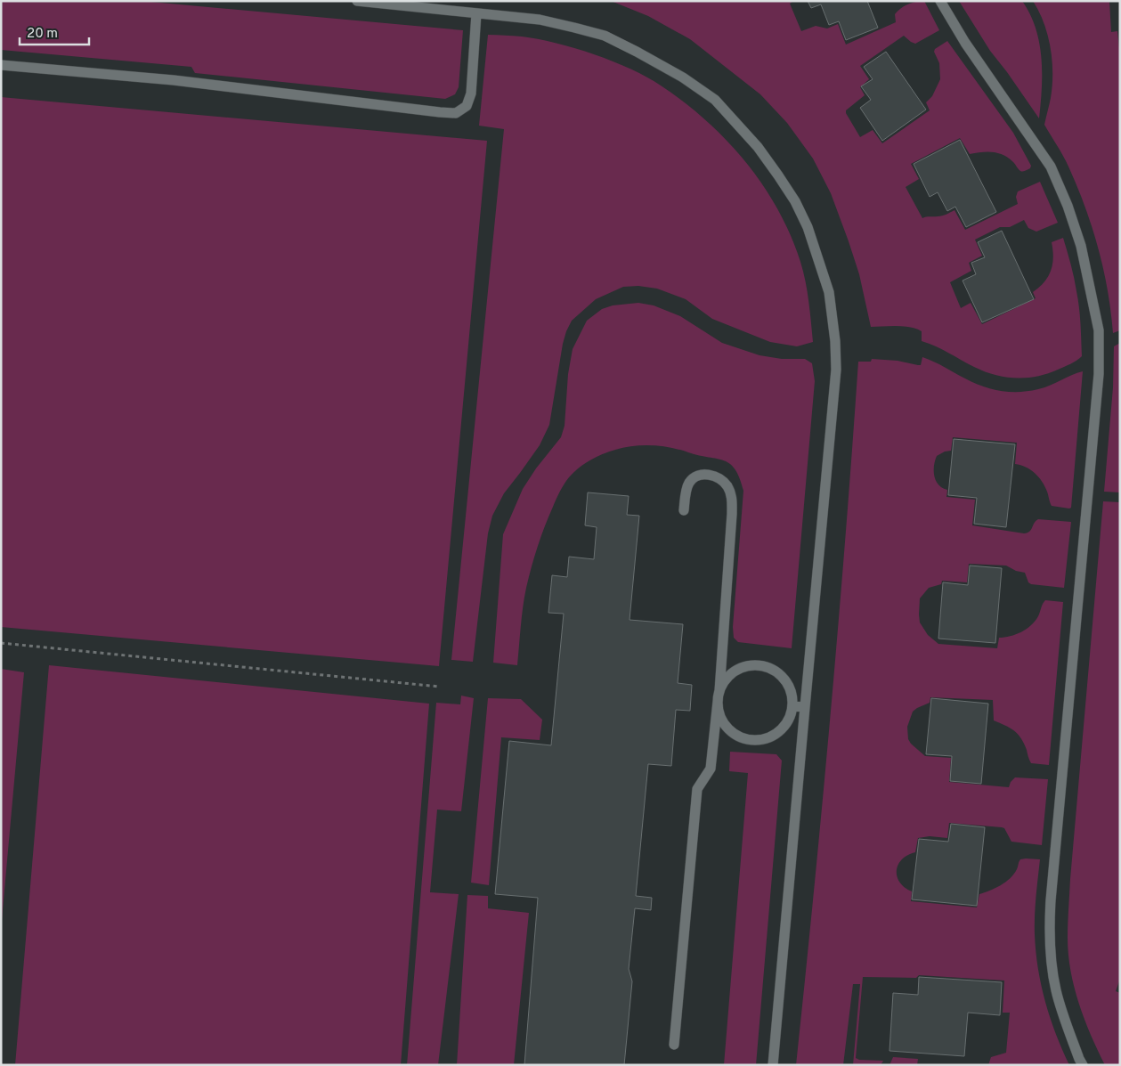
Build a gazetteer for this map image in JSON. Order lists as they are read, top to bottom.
{
  "scale_bar": "20 m"
}
